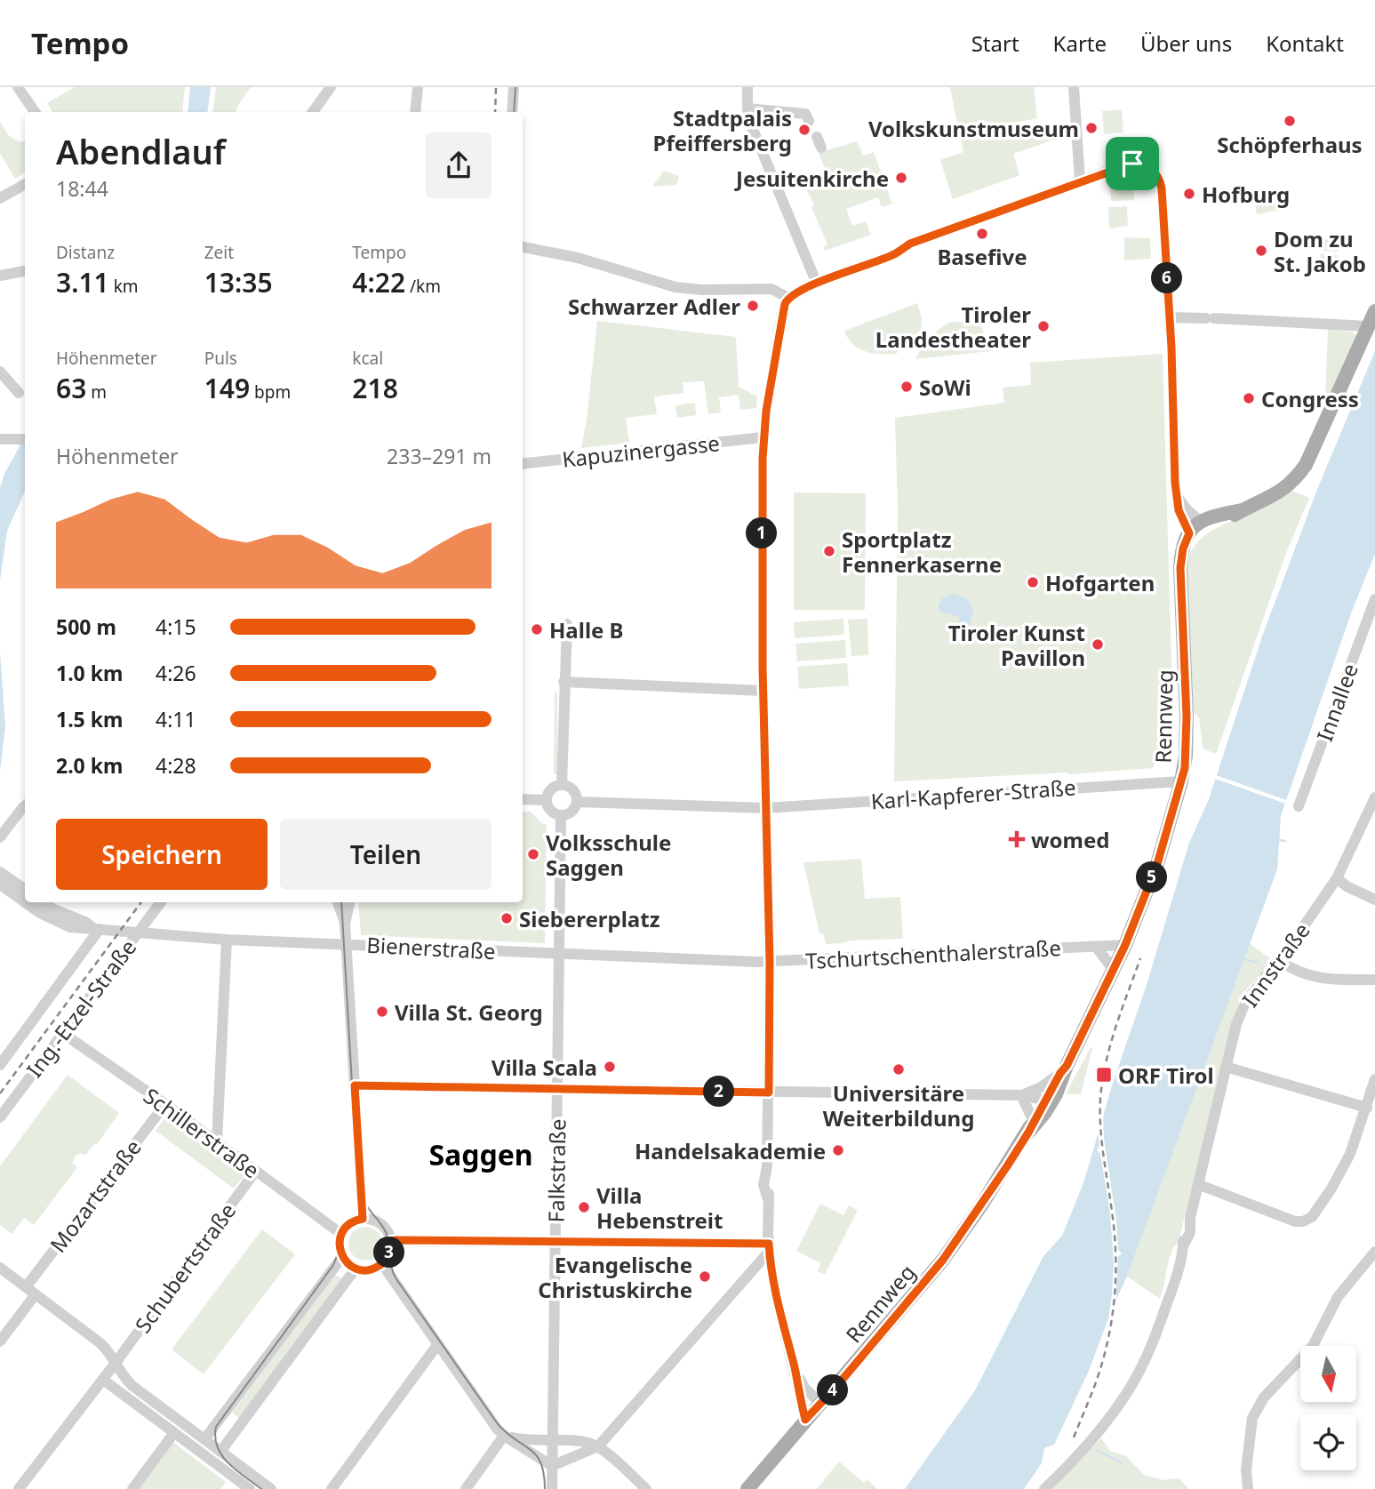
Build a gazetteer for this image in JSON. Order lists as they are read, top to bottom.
{
  "streets": {
    "main road": ["Rennweg"],
    "street": [
      "Kapuzinergasse",
      "Innallee",
      "Karl-Kapferer-Straße",
      "Bienerstraße",
      "Tschurtschenthalerstraße",
      "Innstraße",
      "Ing.-Etzel-Straße",
      "Schillerstraße",
      "Falkstraße",
      "Mozartstraße",
      "Schubertstraße"
    ]
  },
  "crossings": [
    ["Rennweg", "Karl-Kapferer-Straße"],
    ["Rennweg", "Tschurtschenthalerstraße"],
    ["Karl-Kapferer-Straße", "Falkstraße"],
    ["Bienerstraße", "Tschurtschenthalerstraße"],
    ["Bienerstraße", "Ing.-Etzel-Straße"],
    ["Bienerstraße", "Falkstraße"],
    ["Ing.-Etzel-Straße", "Schillerstraße"],
    ["Schillerstraße", "Mozartstraße"],
    ["Schillerstraße", "Schubertstraße"]
  ],
  "districts": ["Saggen"],
  "places": {
    "other": [
      "Schöpferhaus",
      "Volkskunstmuseum",
      "Stadtpalais Pfeiffersberg",
      "Jesuitenkirche",
      "Hofburg",
      "Basefive",
      "Dom zu St. Jakob",
      "Schwarzer Adler",
      "Tiroler Landestheater",
      "SoWi",
      "Congress",
      "Sportplatz Fennerkaserne",
      "Hofgarten",
      "Halle B",
      "Tiroler Kunst Pavillon",
      "Volksschule Saggen",
      "Siebererplatz",
      "Villa St. Georg",
      "Villa Scala",
      "Universitäre Weiterbildung",
      "Handelsakademie",
      "Villa Hebenstreit",
      "Evangelische Christuskirche"
    ],
    "health": ["womed"],
    "transit": ["ORF Tirol"]
  },
  "north": "bottom",
  "page": {
    "header": "Tempo",
    "nav": [
      "Start",
      "Karte",
      "Über uns",
      "Kontakt"
    ],
    "heading": ["Abendlauf", "18:44"],
    "stats": [
      ["Distanz", "3.11 km"],
      ["Zeit", "13:35"],
      ["Tempo", "4:22 /km"],
      ["Höhenmeter", "63 m"],
      ["Puls", "149 bpm"],
      ["kcal", "218"]
    ],
    "pins": [
      "6",
      "1",
      "5",
      "2",
      "3",
      "4"
    ],
    "chart": ["Höhenmeter", "233–291 m"],
    "list": [
      {
        "name": "500 m",
        "note": "4:15"
      },
      {
        "name": "1.0 km",
        "note": "4:26"
      },
      {
        "name": "1.5 km",
        "note": "4:11"
      },
      {
        "name": "2.0 km",
        "note": "4:28"
      }
    ],
    "buttons": ["Speichern", "Teilen"]
  }
}
